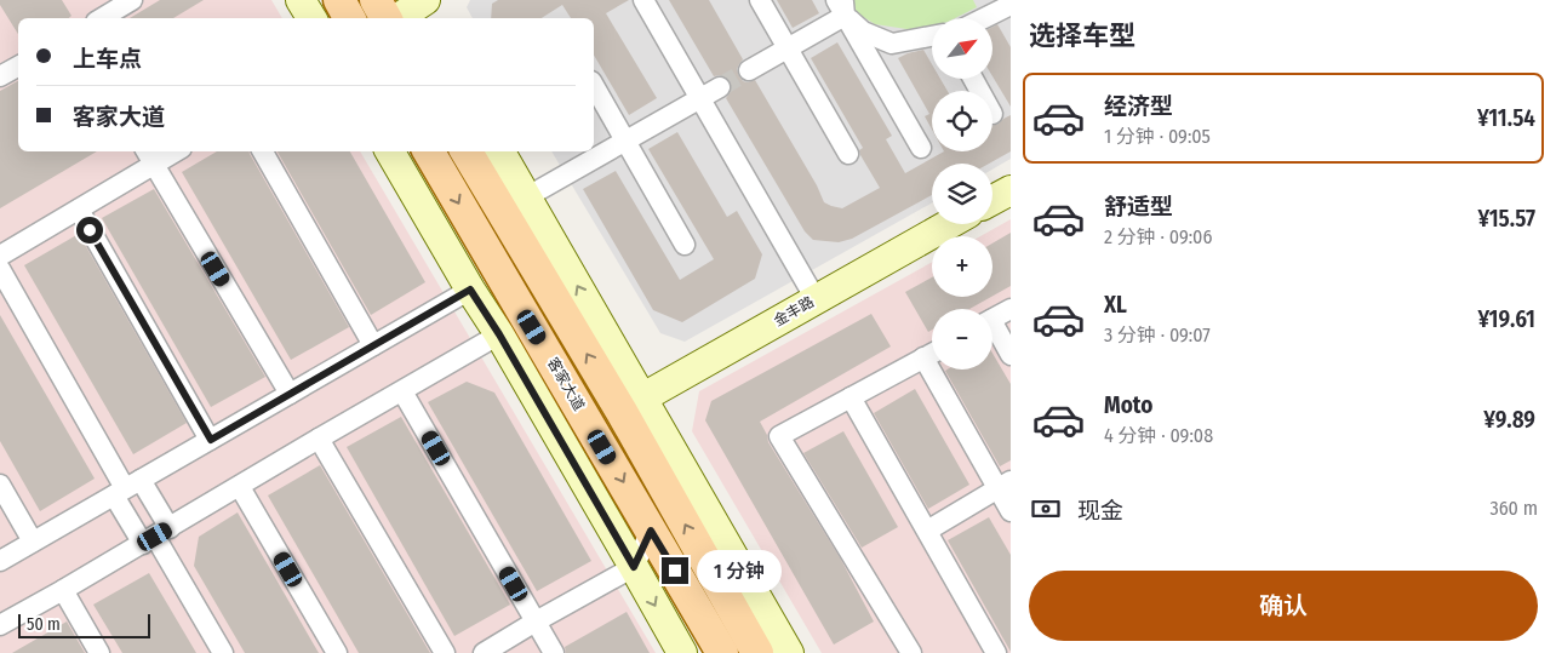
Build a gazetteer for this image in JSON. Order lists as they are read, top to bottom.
{
  "streets": {
    "main road": ["客家大道"],
    "street": ["金丰路"]
  },
  "scale_bar": "50 m",
  "north": "top right",
  "page": {
    "heading": "选择车型",
    "map_buttons": ["+", "−"],
    "banner": ["上车点", "客家大道"],
    "list": [
      {
        "name": "经济型",
        "note": "1 分钟 · 09:05",
        "value": "¥11.54"
      },
      {
        "name": "舒适型",
        "note": "2 分钟 · 09:06",
        "value": "¥15.57"
      },
      {
        "name": "XL",
        "note": "3 分钟 · 09:07",
        "value": "¥19.61"
      },
      {
        "name": "Moto",
        "note": "4 分钟 · 09:08",
        "value": "¥9.89"
      }
    ],
    "pay": ["现金", "360 m"],
    "bubble": "1 分钟",
    "buttons": "确认",
    "scale": "50 m"
  }
}
